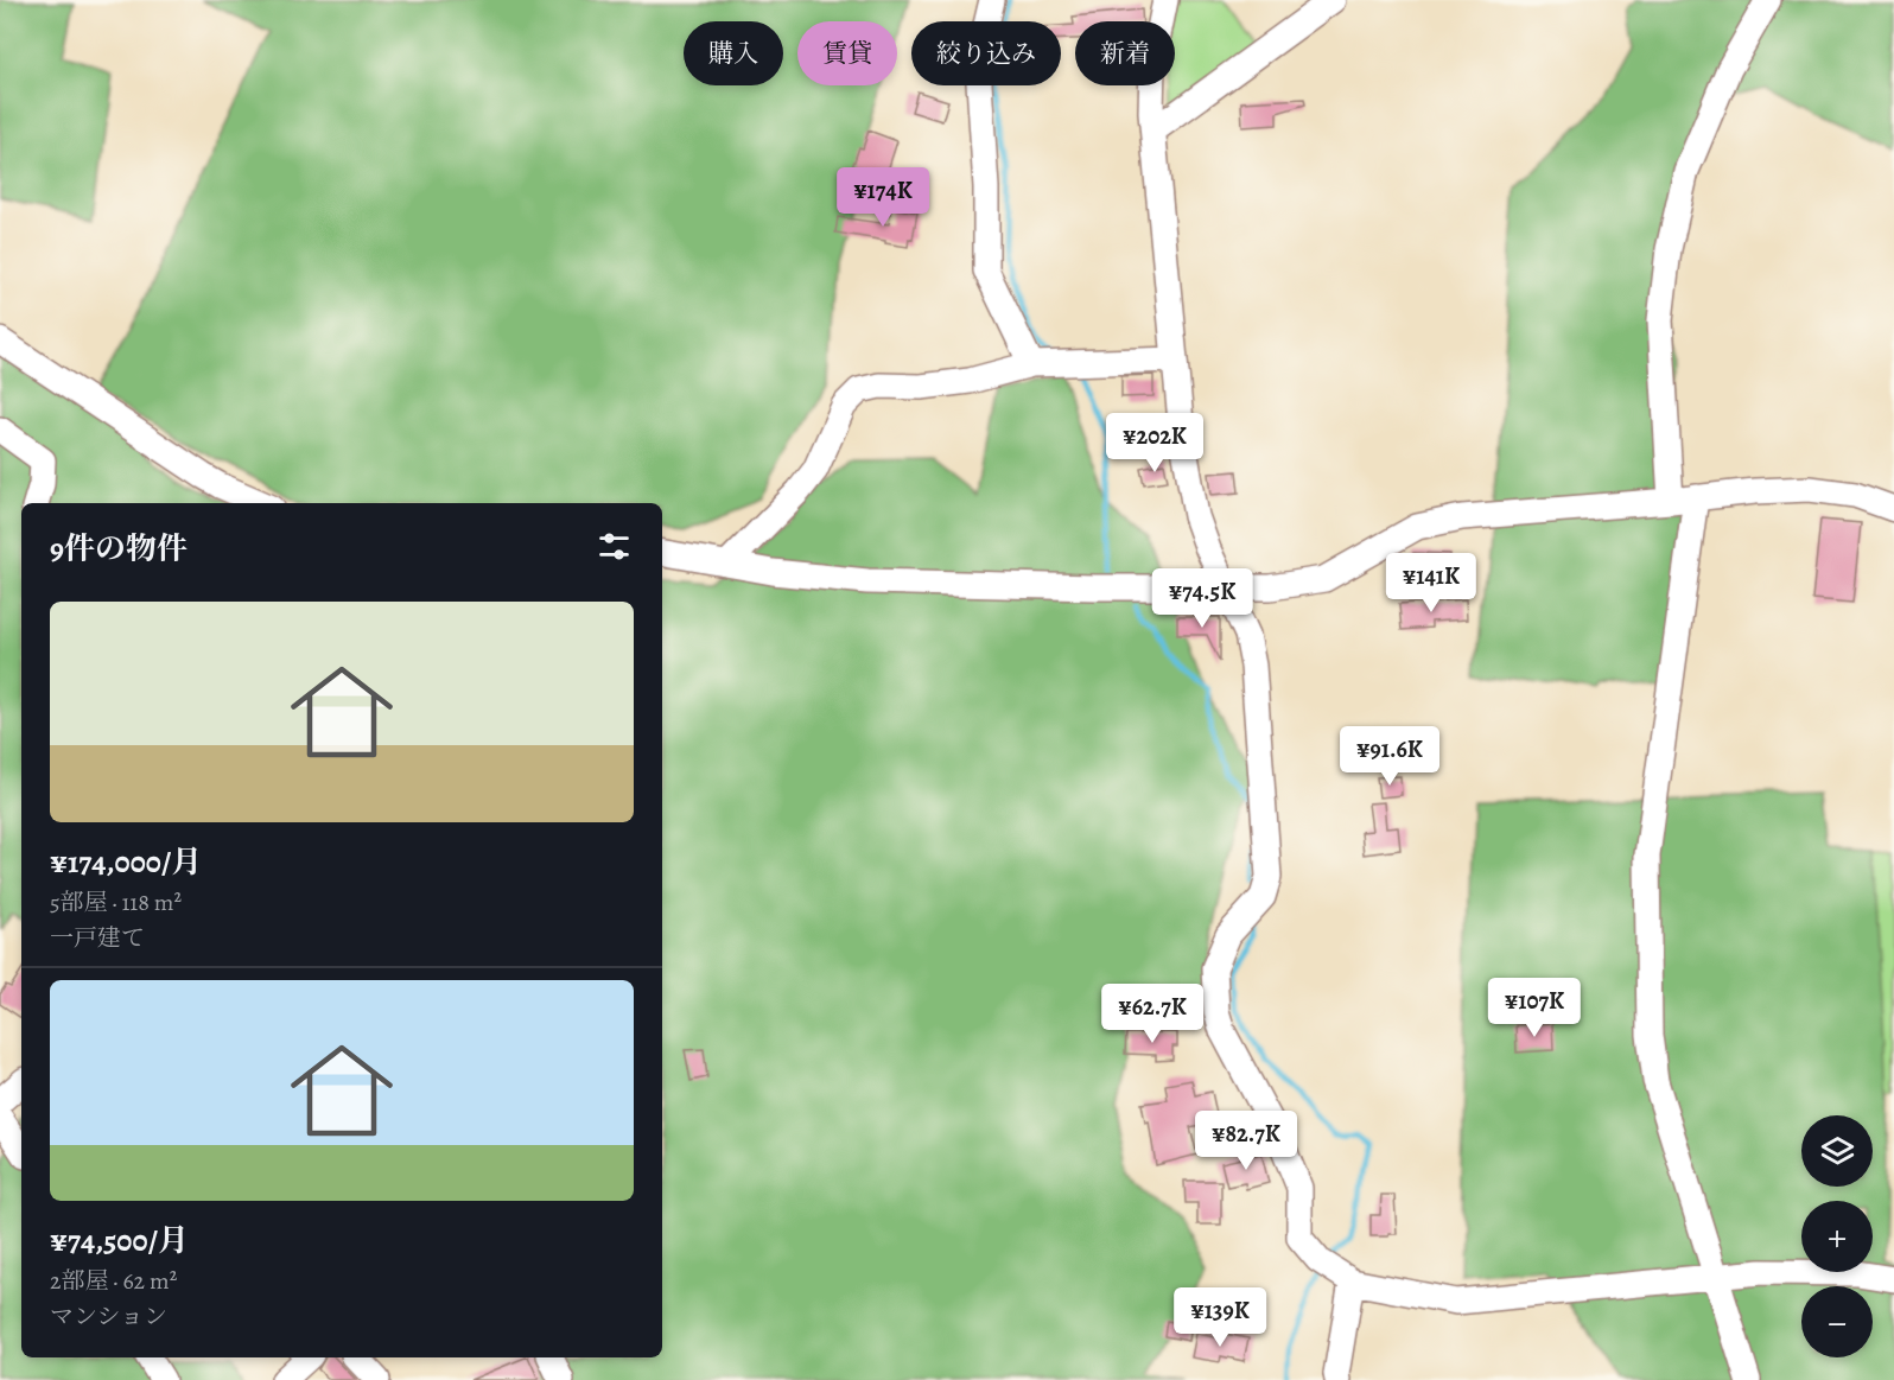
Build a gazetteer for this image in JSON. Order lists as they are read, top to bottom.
{
  "page": {
    "chip": [
      "購入",
      "賃貸",
      "絞り込み",
      "新着"
    ],
    "price": [
      "¥174K",
      "¥202K",
      "¥141K",
      "¥74.5K",
      "¥91.6K",
      "¥107K",
      "¥62.7K",
      "¥82.7K",
      "¥139K"
    ],
    "heading": "9件の物件",
    "list": [
      {
        "name": "¥174,000/月",
        "note": "5部屋 · 118 m² · 一戸建て"
      },
      {
        "name": "¥74,500/月",
        "note": "2部屋 · 62 m² · マンション"
      }
    ],
    "map_buttons": ["+", "−"]
  }
}
